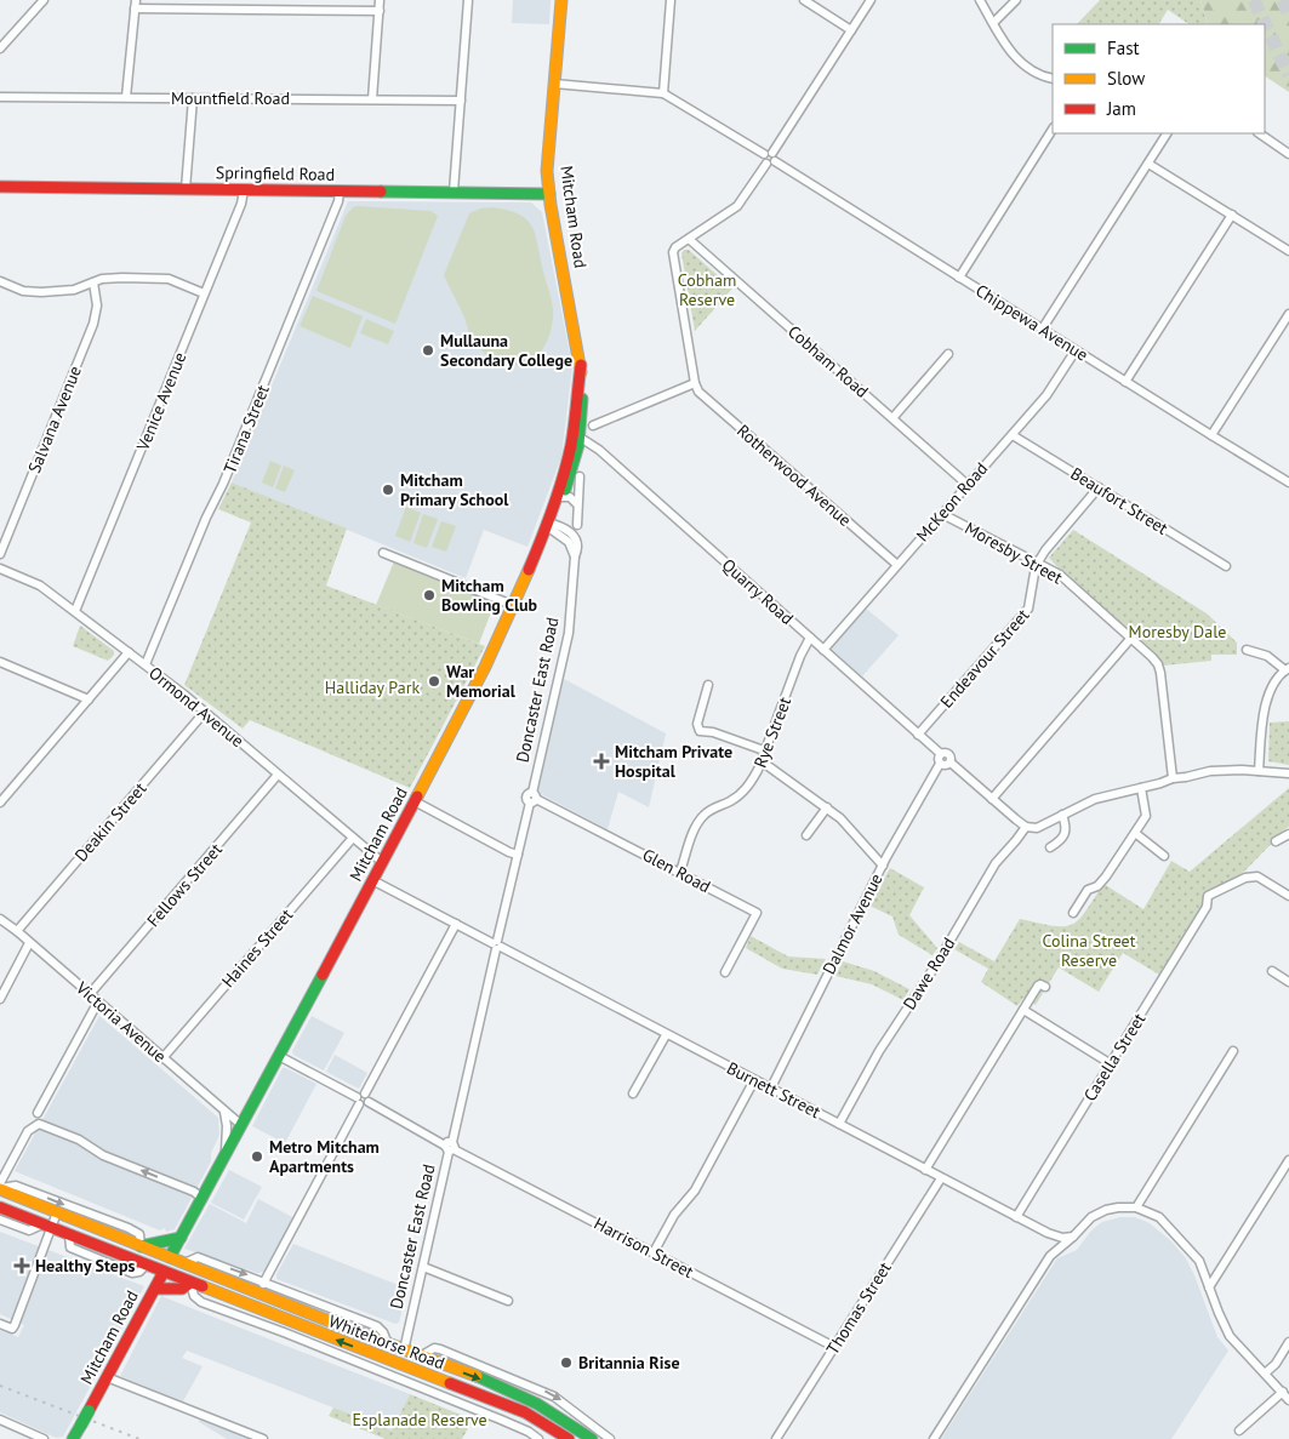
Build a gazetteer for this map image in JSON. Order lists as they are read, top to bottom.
{
  "streets": {
    "main road": [
      "Springfield Road",
      "Mitcham Road",
      "Doncaster East Road",
      "Whitehorse Road"
    ],
    "street": [
      "Mountfield Road",
      "Chippewa Avenue",
      "Cobham Road",
      "Venice Avenue",
      "Salvana Avenue",
      "Tirana Street",
      "Rotherwood Avenue",
      "Beaufort Street",
      "McKeon Road",
      "Moresby Street",
      "Quarry Road",
      "Endeavour Street",
      "Ormond Avenue",
      "Rye Street",
      "Deakin Street",
      "Glen Road",
      "Fellows Street",
      "Dalmor Avenue",
      "Haines Street",
      "Dawe Road",
      "Victoria Avenue",
      "Casella Street",
      "Burnett Street",
      "Harrison Street",
      "Thomas Street"
    ]
  },
  "crossings": [
    ["Springfield Road", "Mitcham Road"],
    ["Springfield Road", "Venice Avenue"],
    ["Springfield Road", "Tirana Street"],
    ["Mitcham Road", "Quarry Road"],
    ["Mitcham Road", "Doncaster East Road"],
    ["Mitcham Road", "Ormond Avenue"],
    ["Mitcham Road", "Victoria Avenue"],
    ["Mitcham Road", "Burnett Street"],
    ["Mitcham Road", "Whitehorse Road"],
    ["Chippewa Avenue", "McKeon Road"],
    ["Cobham Road", "McKeon Road"],
    ["Venice Avenue", "Ormond Avenue"],
    ["Tirana Street", "Ormond Avenue"],
    ["Rotherwood Avenue", "McKeon Road"],
    ["Beaufort Street", "McKeon Road"],
    ["Beaufort Street", "Endeavour Street"],
    ["McKeon Road", "Moresby Street"],
    ["McKeon Road", "Quarry Road"],
    ["Moresby Street", "Endeavour Street"],
    ["Quarry Road", "Endeavour Street"],
    ["Quarry Road", "Rye Street"],
    ["Quarry Road", "Dalmor Avenue"],
    ["Quarry Road", "Dawe Road"],
    ["Doncaster East Road", "Glen Road"],
    ["Doncaster East Road", "Burnett Street"],
    ["Doncaster East Road", "Harrison Street"],
    ["Doncaster East Road", "Whitehorse Road"],
    ["Ormond Avenue", "Deakin Street"],
    ["Ormond Avenue", "Fellows Street"],
    ["Ormond Avenue", "Haines Street"],
    ["Rye Street", "Glen Road"],
    ["Deakin Street", "Victoria Avenue"],
    ["Fellows Street", "Victoria Avenue"],
    ["Dalmor Avenue", "Burnett Street"],
    ["Haines Street", "Victoria Avenue"],
    ["Dawe Road", "Burnett Street"],
    ["Casella Street", "Burnett Street"],
    ["Burnett Street", "Thomas Street"],
    ["Harrison Street", "Thomas Street"]
  ],
  "parks": [
    "Cobham Reserve",
    "Moresby Dale",
    "Halliday Park",
    "Colina Street Reserve",
    "Esplanade Reserve"
  ],
  "places": {
    "other": [
      "Mullauna Secondary College",
      "Mitcham Primary School",
      "Mitcham Bowling Club",
      "War Memorial",
      "Metro Mitcham Apartments",
      "Britannia Rise"
    ],
    "health": ["Mitcham Private Hospital", "Healthy Steps"]
  },
  "legend": ["Fast", "Slow", "Jam"]
}
